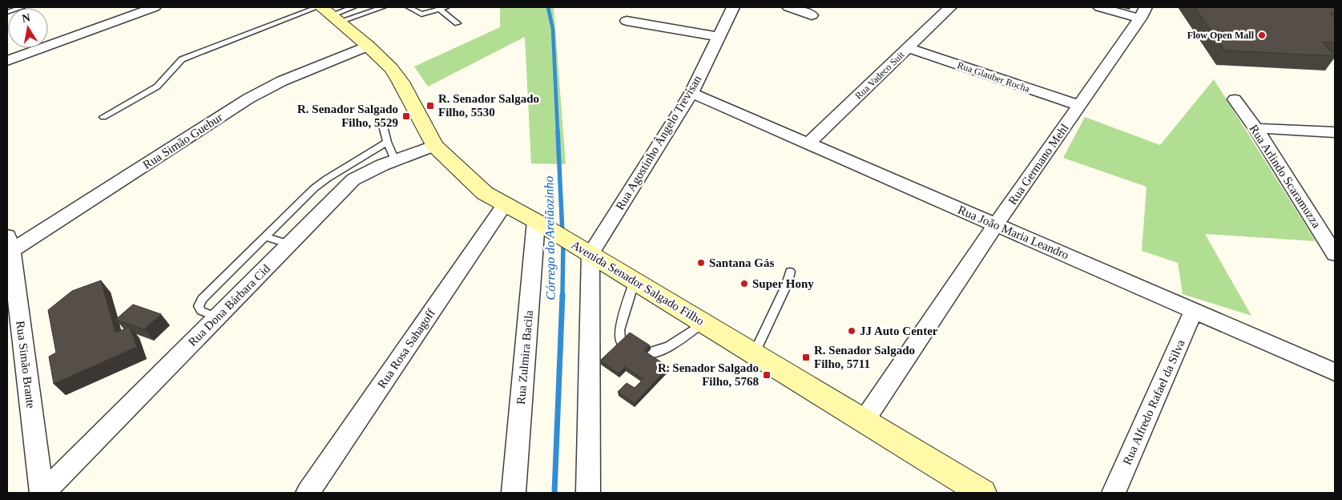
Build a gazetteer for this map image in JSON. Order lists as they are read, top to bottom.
{
  "streets": {
    "main road": ["Avenida Senador Salgado Filho"],
    "street": [
      "Rua Vadeco Suit",
      "Rua Glauber Rocha",
      "Rua Simão Guebur",
      "Rua Agostinho Ângelo Trevisan",
      "Rua Germano Mehl",
      "Rua Arlindo Scaramuzza",
      "Rua João Maria Leandro",
      "Rua Dona Bárbara Cid",
      "Rua Rosa Sahagoff",
      "Rua Zulmira Bacila",
      "Rua Simão Brante",
      "Rua Alfredo Rafael da Silva"
    ]
  },
  "crossings": [
    ["Rua Vadeco Suit", "Rua Glauber Rocha"],
    ["Rua Vadeco Suit", "Rua João Maria Leandro"],
    ["Rua Glauber Rocha", "Rua Germano Mehl"],
    ["Rua Simão Guebur", "Avenida Senador Salgado Filho"],
    ["Rua Simão Guebur", "Rua Simão Brante"],
    ["Rua Agostinho Ângelo Trevisan", "Rua João Maria Leandro"],
    ["Rua Agostinho Ângelo Trevisan", "Avenida Senador Salgado Filho"],
    ["Rua Germano Mehl", "Rua João Maria Leandro"],
    ["Rua Germano Mehl", "Avenida Senador Salgado Filho"],
    ["Rua João Maria Leandro", "Rua Alfredo Rafael da Silva"],
    ["Avenida Senador Salgado Filho", "Rua Dona Bárbara Cid"],
    ["Avenida Senador Salgado Filho", "Rua Rosa Sahagoff"],
    ["Avenida Senador Salgado Filho", "Rua Zulmira Bacila"],
    ["Rua Dona Bárbara Cid", "Rua Simão Brante"]
  ],
  "water": ["Córrego do Areiãozinho"],
  "places": {
    "other": [
      "Flow Open Mall",
      "Santana Gás",
      "Super Hony",
      "JJ Auto Center"
    ],
    "transit": [
      "R. Senador Salgado Filho, 5530",
      "R. Senador Salgado Filho, 5529",
      "R. Senador Salgado Filho, 5711",
      "R. Senador Salgado Filho, 5768"
    ]
  },
  "north": "top"
}
